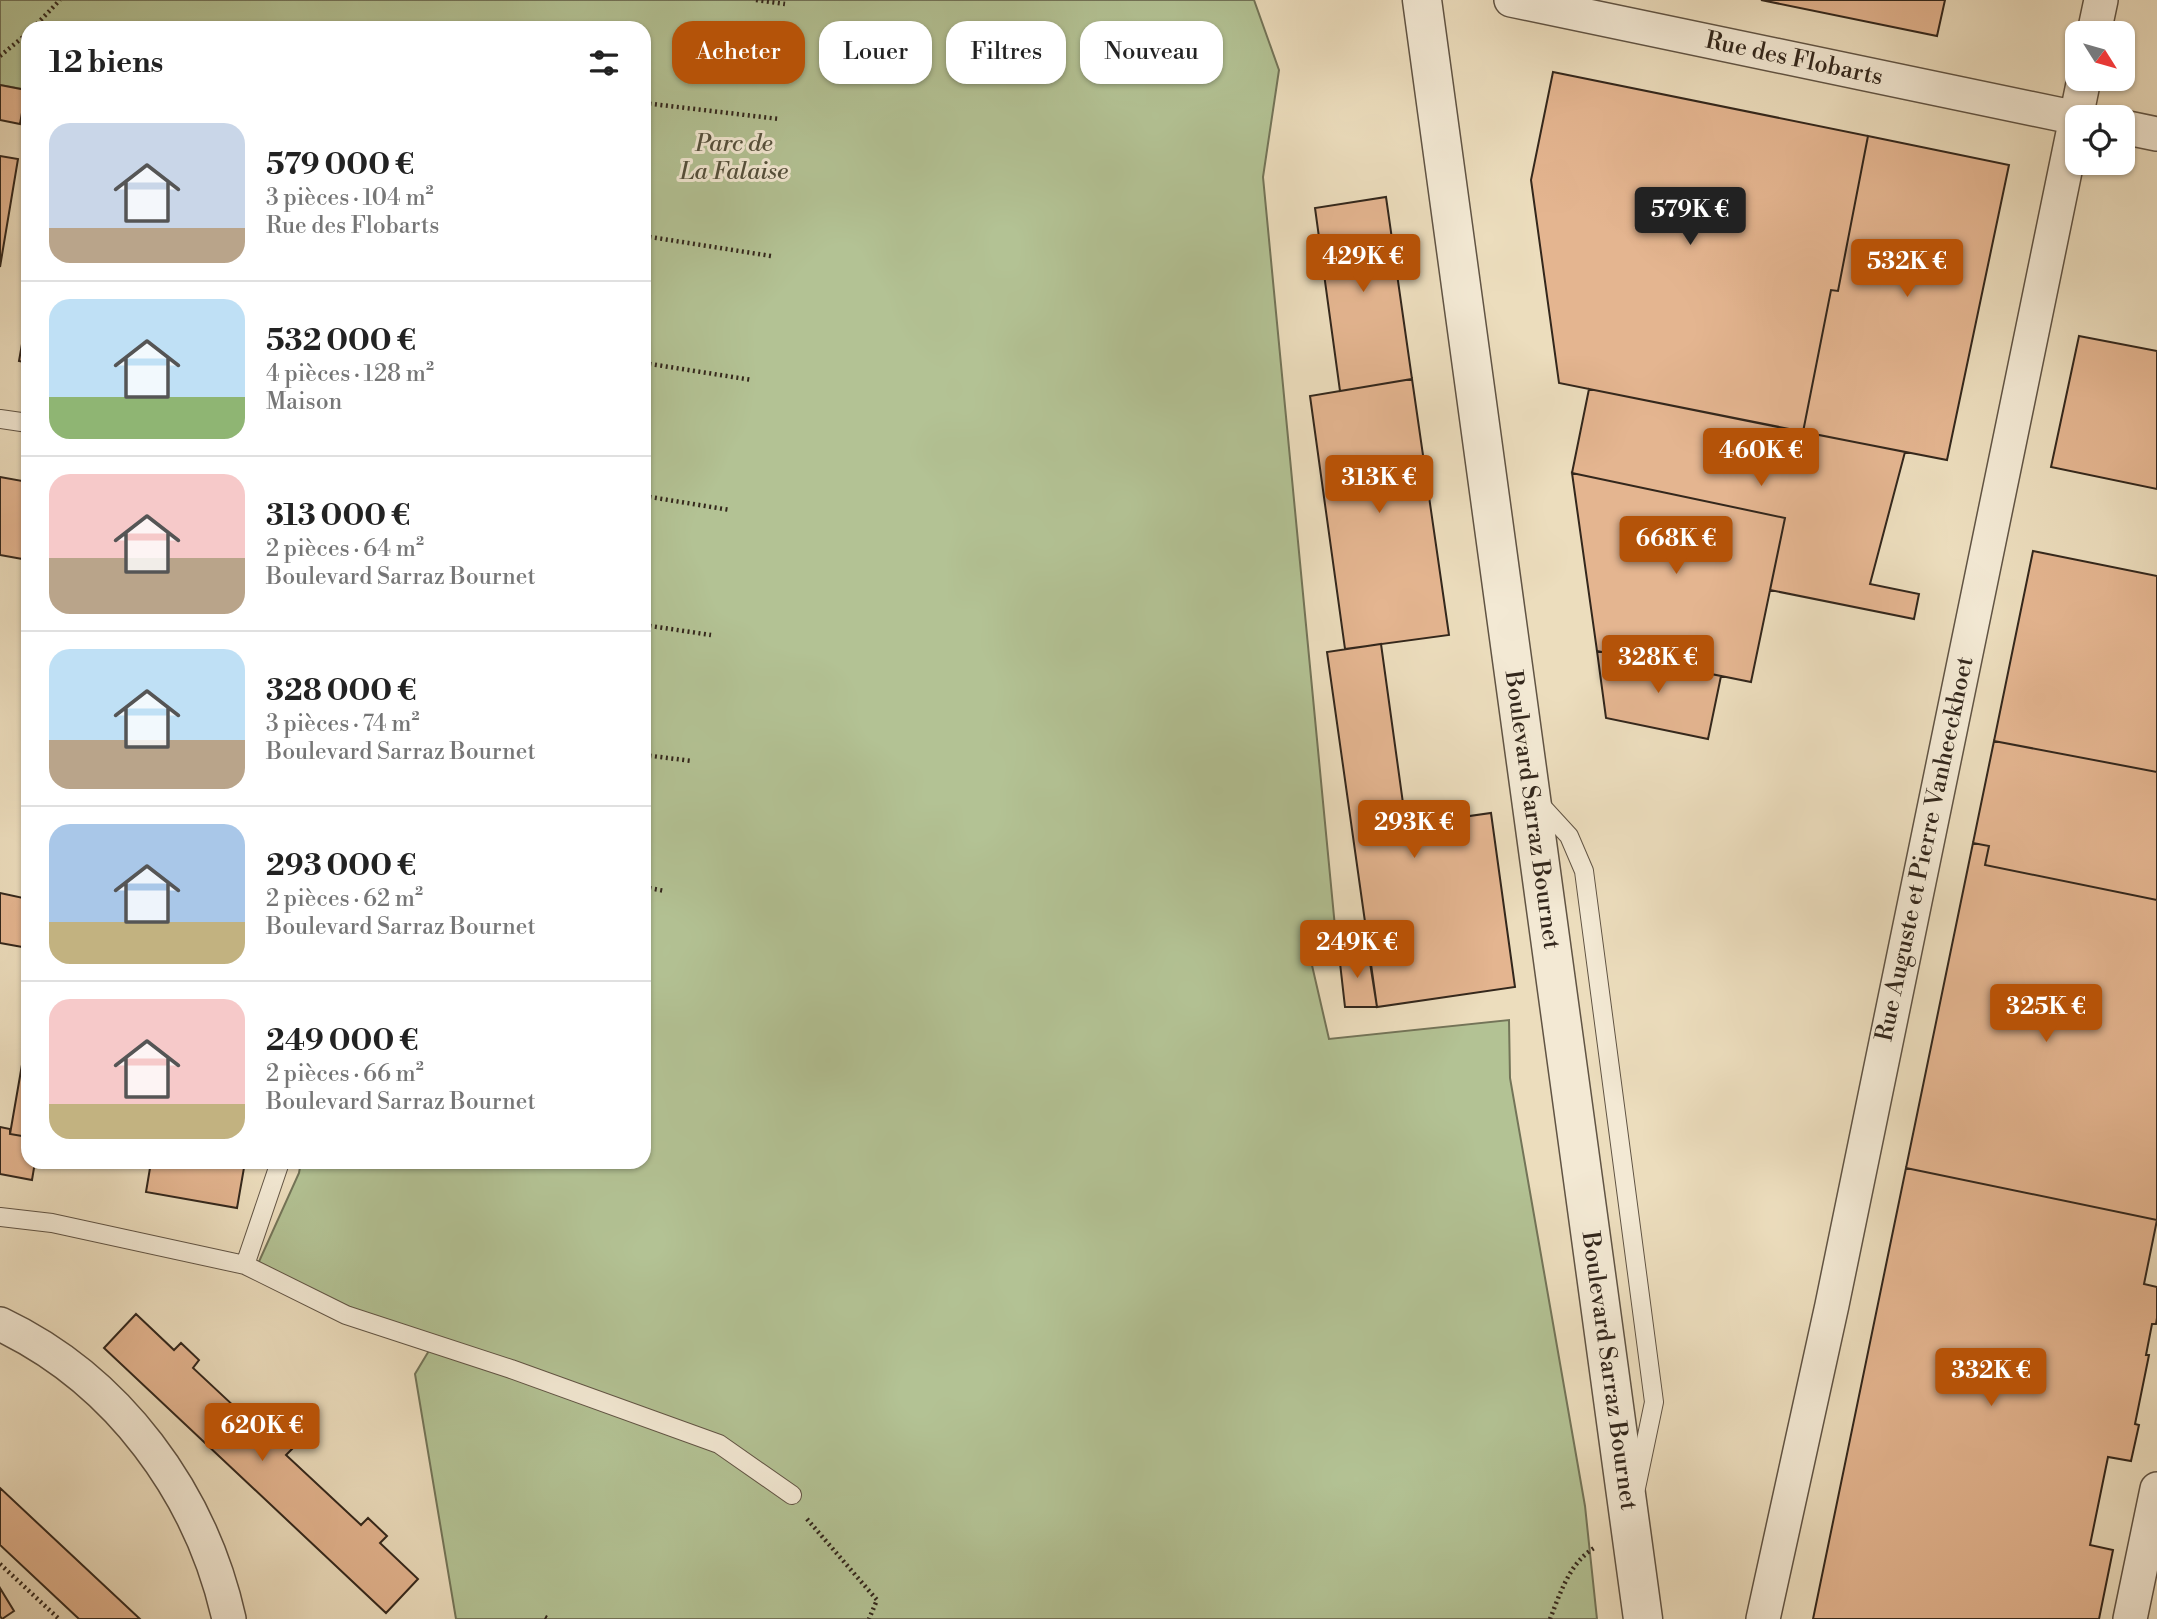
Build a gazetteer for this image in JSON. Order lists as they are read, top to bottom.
{
  "streets": {
    "street": ["Rue des Flobarts", "Boulevard Sarraz Bournet", "Rue Auguste et Pierre Vanheeckhoet"]
  },
  "parks": ["Parc de La Falaise"],
  "north": "bottom right",
  "page": {
    "chip": [
      "Acheter",
      "Louer",
      "Filtres",
      "Nouveau"
    ],
    "heading": "12 biens",
    "list": [
      {
        "name": "579 000 €",
        "note": "3 pièces · 104 m² · Rue des Flobarts"
      },
      {
        "name": "532 000 €",
        "note": "4 pièces · 128 m² · Maison"
      },
      {
        "name": "313 000 €",
        "note": "2 pièces · 64 m² · Boulevard Sarraz Bournet"
      },
      {
        "name": "328 000 €",
        "note": "3 pièces · 74 m² · Boulevard Sarraz Bournet"
      },
      {
        "name": "293 000 €",
        "note": "2 pièces · 62 m² · Boulevard Sarraz Bournet"
      },
      {
        "name": "249 000 €",
        "note": "2 pièces · 66 m² · Boulevard Sarraz Bournet"
      }
    ],
    "price": [
      "579K €",
      "429K €",
      "532K €",
      "460K €",
      "313K €",
      "668K €",
      "328K €",
      "293K €",
      "249K €",
      "325K €",
      "332K €",
      "620K €"
    ]
  }
}
